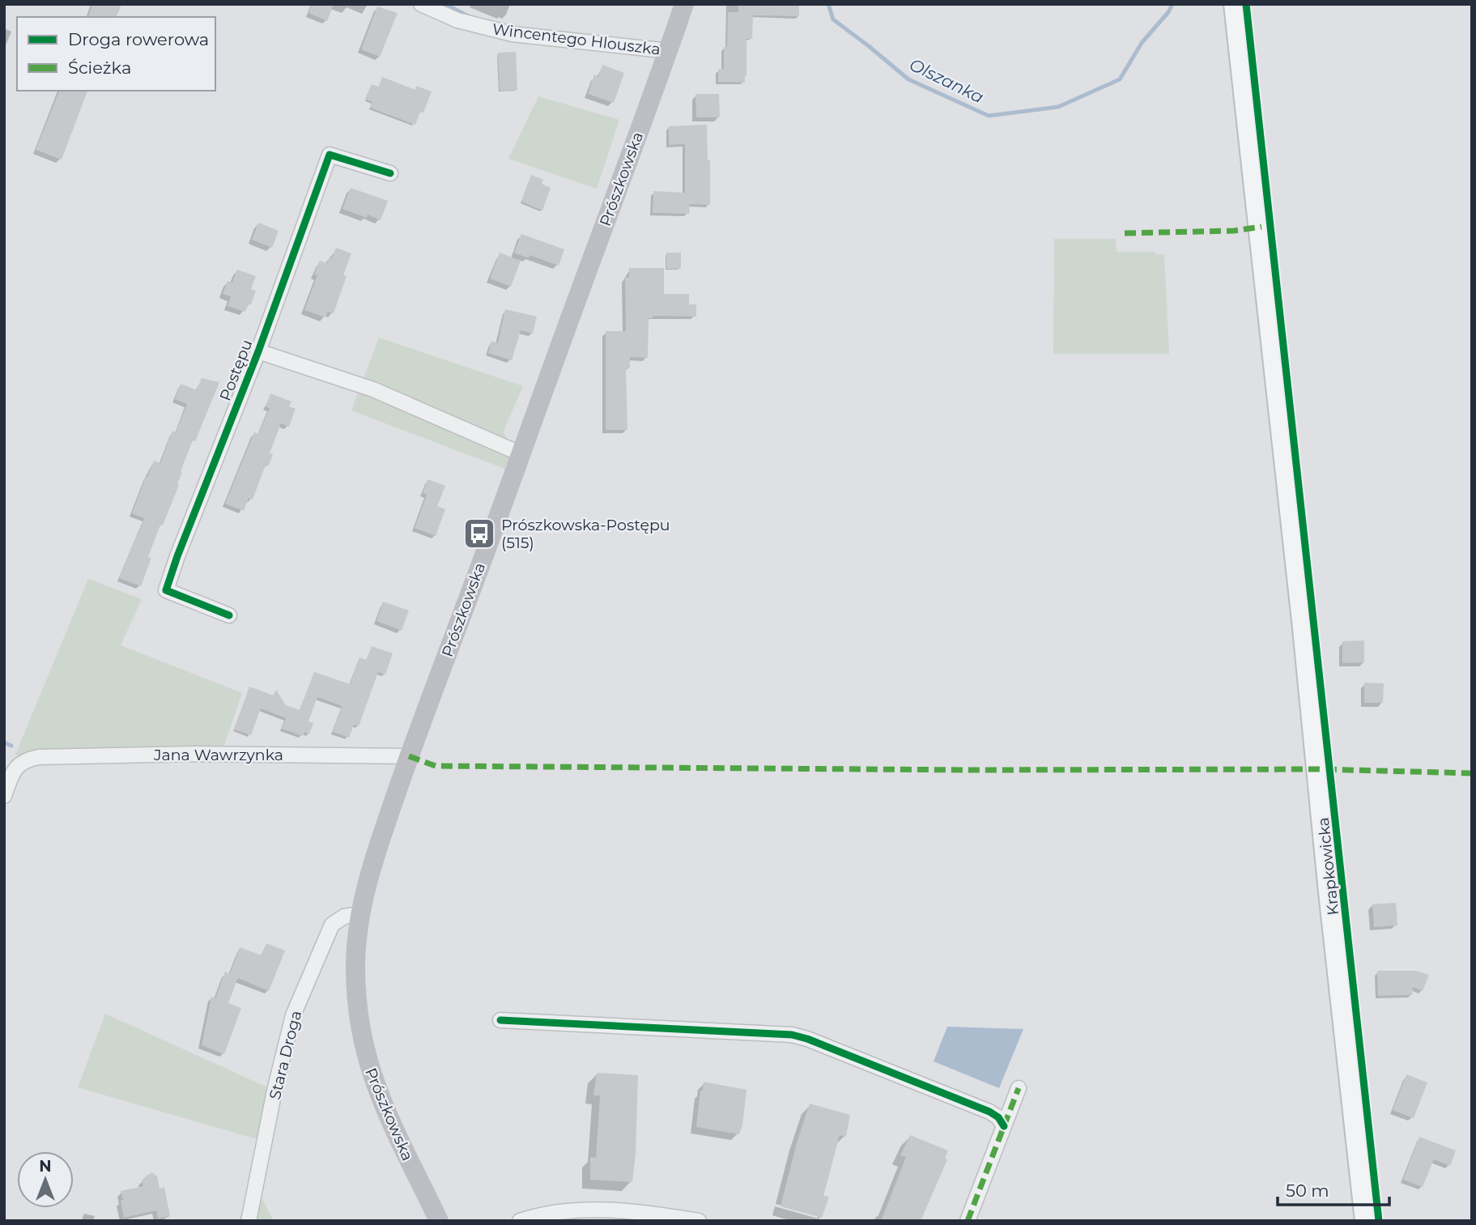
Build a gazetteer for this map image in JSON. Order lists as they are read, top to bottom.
{
  "streets": {
    "main road": ["Prószkowska", "Krapkowicka"],
    "street": [
      "Wincentego Hlouszka",
      "Postępu",
      "Jana Wawrzynka",
      "Stara Droga"
    ]
  },
  "crossings": [
    ["Wincentego Hlouszka", "Prószkowska"],
    ["Prószkowska", "Postępu"],
    ["Prószkowska", "Jana Wawrzynka"],
    ["Prószkowska", "Stara Droga"]
  ],
  "water": ["Olszanka"],
  "places": {
    "bus stop": ["Prószkowska-Postępu (515)"]
  },
  "legend": ["Droga rowerowa", "Ścieżka"],
  "scale_bar": "50 m",
  "north": "top"
}
